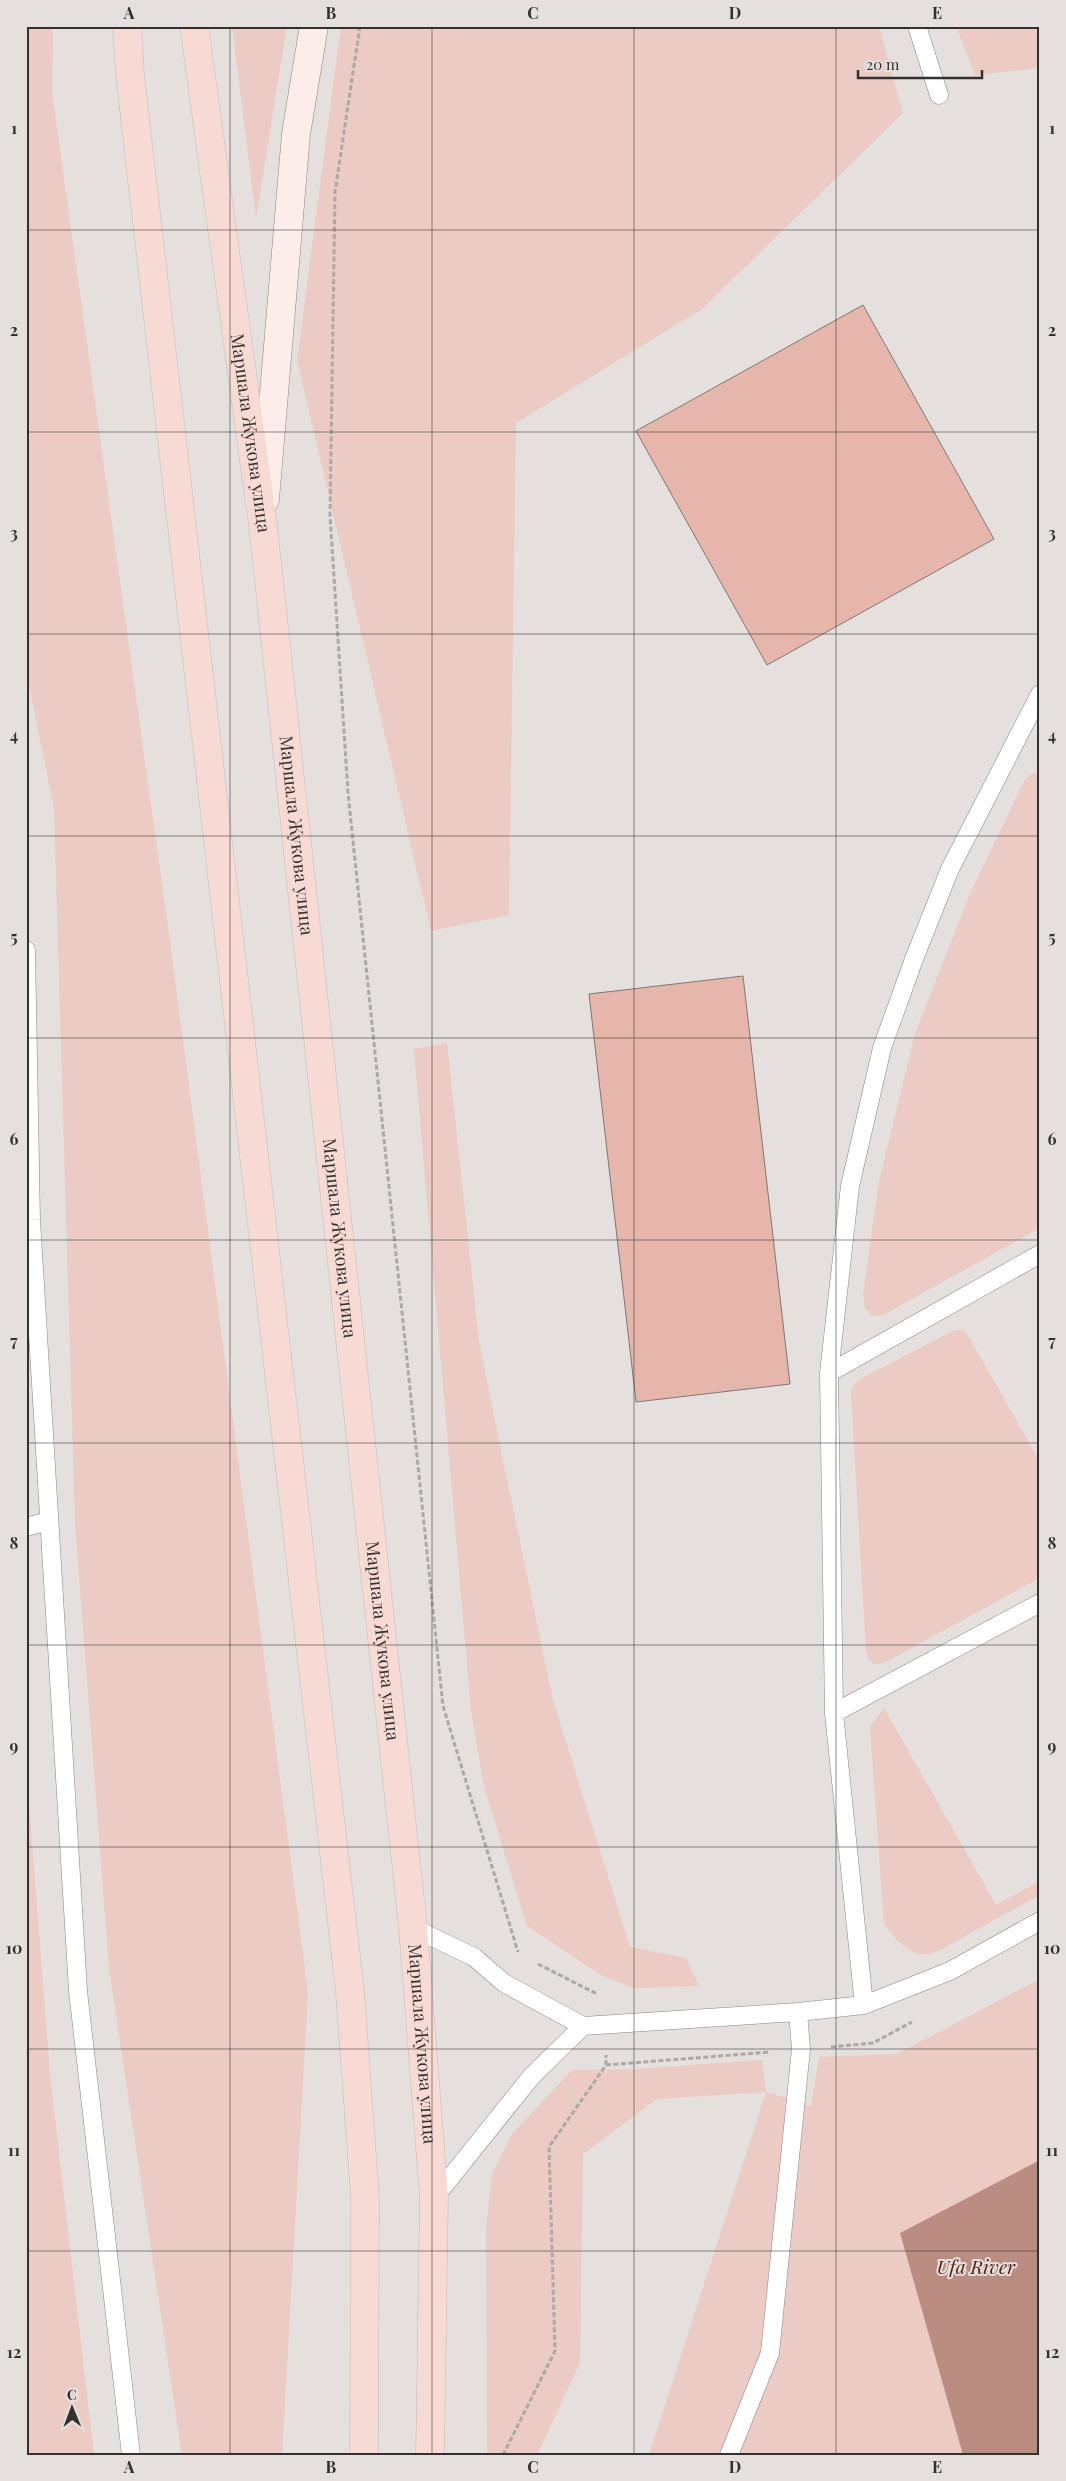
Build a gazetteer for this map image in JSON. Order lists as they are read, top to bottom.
{
  "streets": {
    "main road": ["Маршала Жукова улица"]
  },
  "water": ["Ufa River"],
  "scale_bar": "20 m",
  "north": "top",
  "grid": {
    "columns": [
      "A",
      "B",
      "C",
      "D",
      "E"
    ],
    "rows": [
      "1",
      "2",
      "3",
      "4",
      "5",
      "6",
      "7",
      "8",
      "9",
      "10",
      "11",
      "12"
    ]
  }
}
